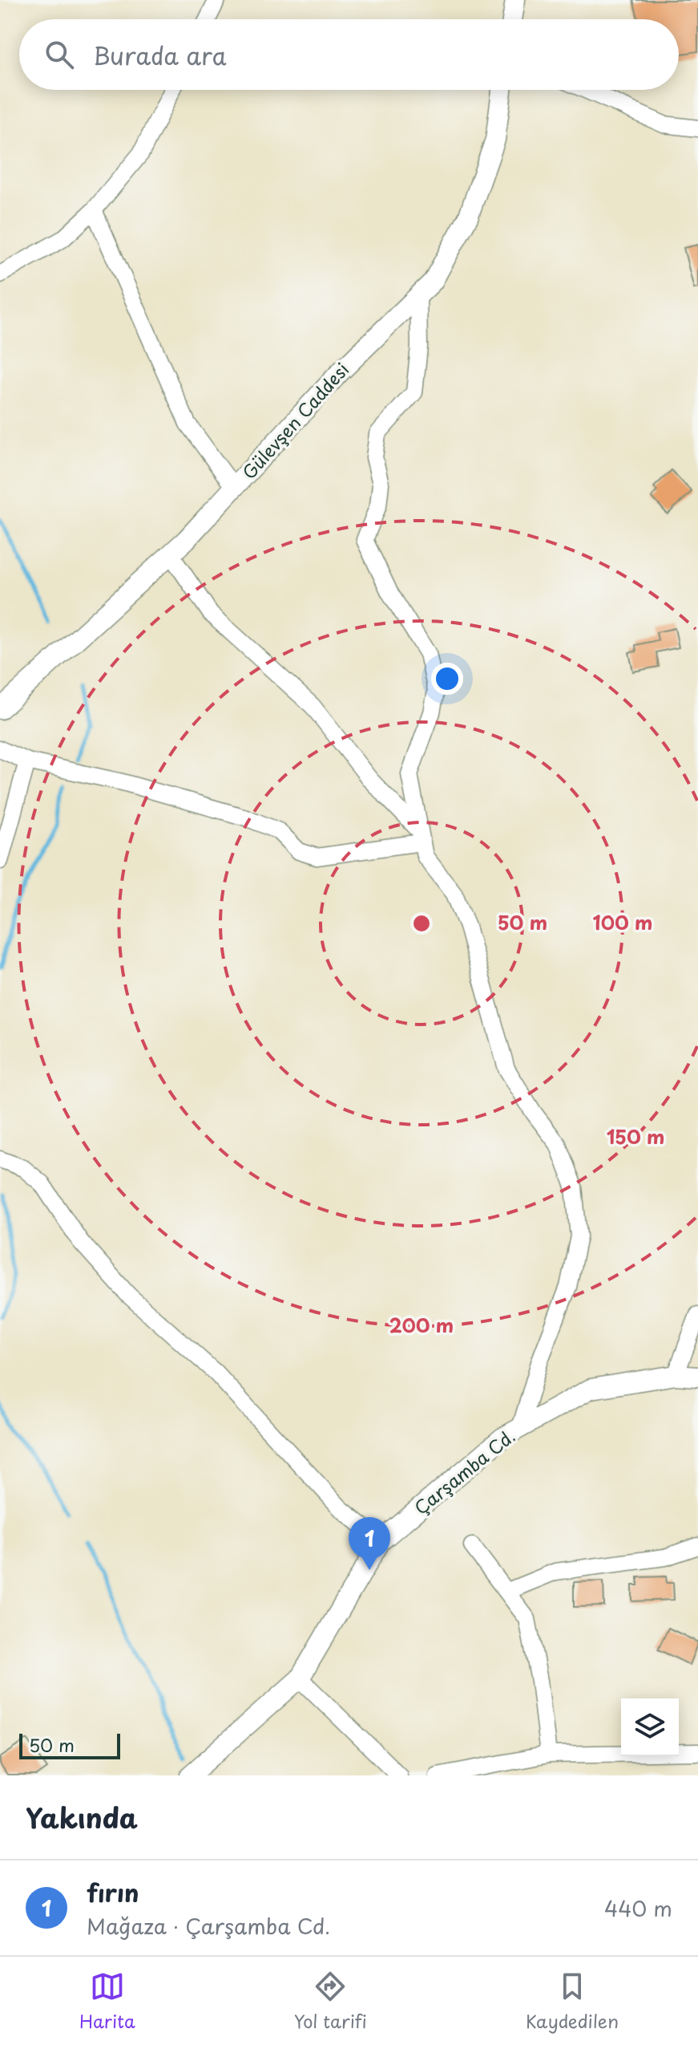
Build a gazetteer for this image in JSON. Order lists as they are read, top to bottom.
{
  "streets": {
    "street": ["Gülevşen Caddesi", "Çarşamba Cd."]
  },
  "scale_bar": "50 m",
  "page": {
    "search": "Burada ara",
    "pins": "1",
    "scale": "50 m",
    "heading": "Yakında",
    "list": [
      {
        "mark": "1",
        "name": "fırın",
        "note": "Mağaza · Çarşamba Cd.",
        "value": "440 m"
      }
    ],
    "nav": ["Harita", "Yol tarifi", "Kaydedilen"]
  },
  "rings": [
    "50 m",
    "100 m",
    "150 m",
    "200 m"
  ]
}
